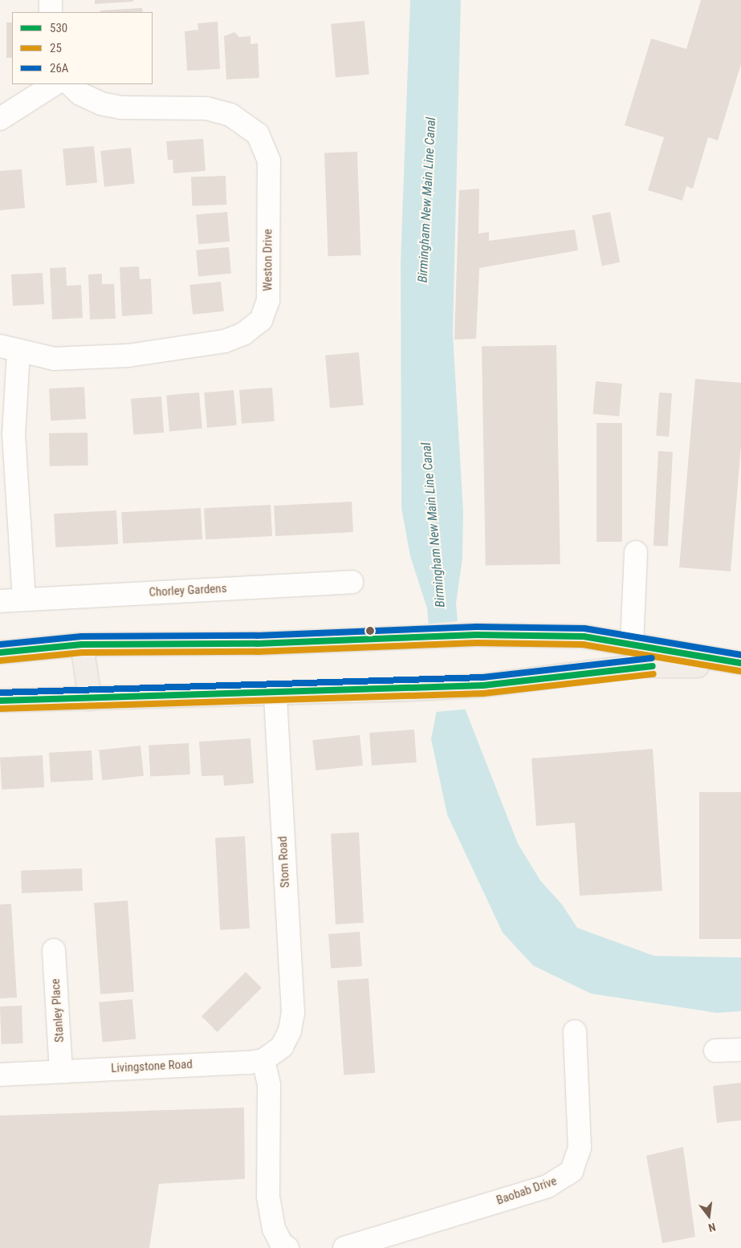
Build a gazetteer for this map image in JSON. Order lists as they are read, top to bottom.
{
  "streets": {
    "street": [
      "Weston Drive",
      "Chorley Gardens",
      "Stom Road",
      "Stanley Place",
      "Livingstone Road",
      "Baobab Drive"
    ]
  },
  "crossings": [
    ["Stom Road", "Livingstone Road"],
    ["Stanley Place", "Livingstone Road"]
  ],
  "water": ["Birmingham New Main Line Canal"],
  "lines": ["transit line 26A", "transit line 530", "transit line 25"],
  "legend": ["530", "25", "26A"],
  "north": "bottom"
}
